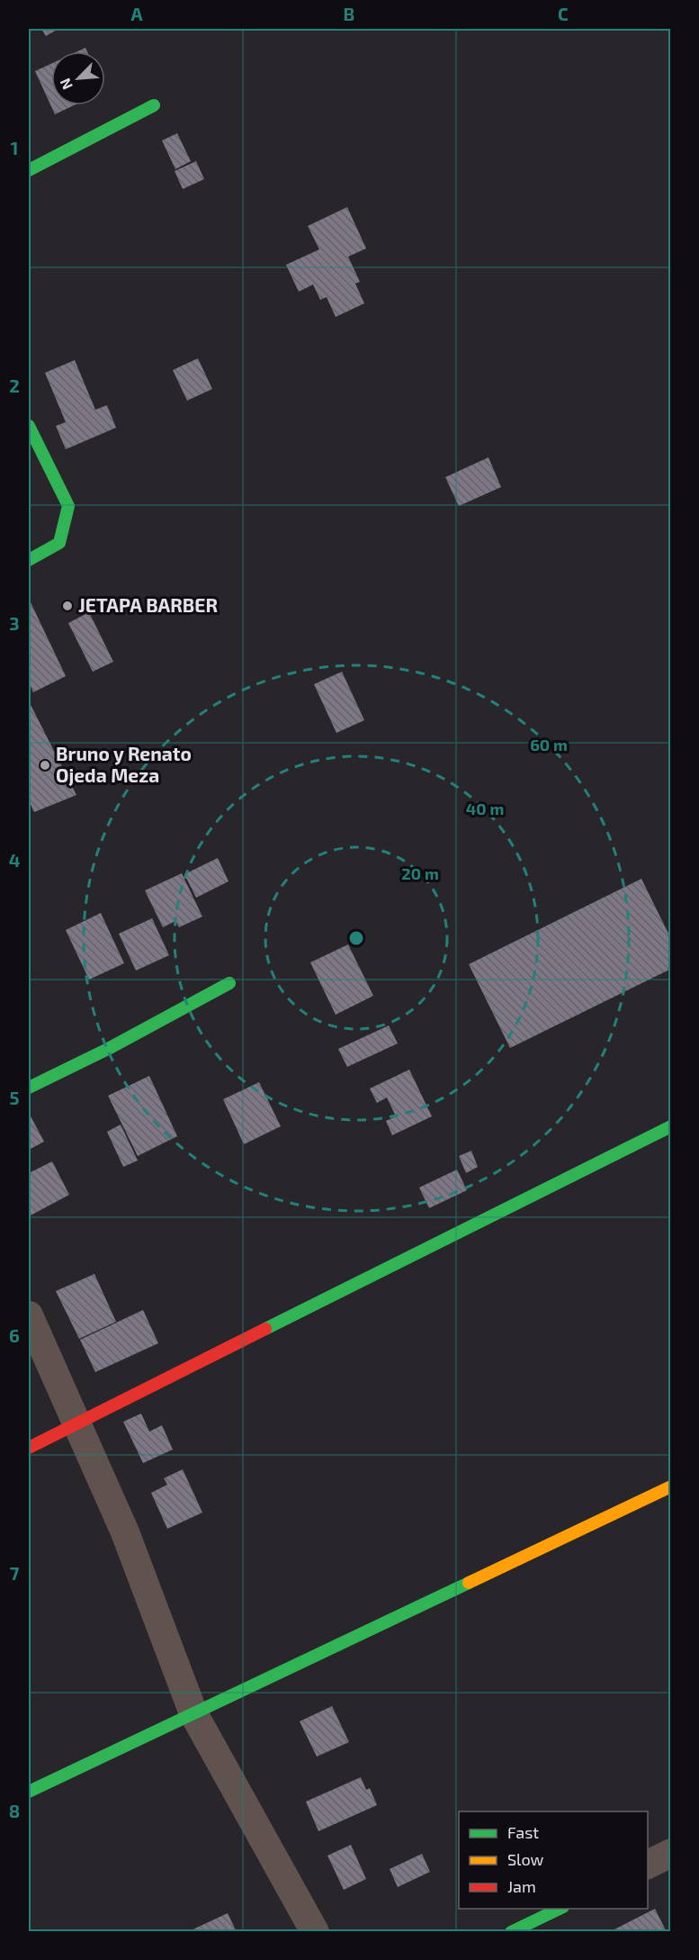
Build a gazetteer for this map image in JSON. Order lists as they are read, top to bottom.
{
  "places": ["JETAPA BARBER", "Bruno y Renato Ojeda Meza"],
  "legend": ["Fast", "Slow", "Jam"],
  "north": "bottom left",
  "grid": {
    "columns": ["A", "B", "C"],
    "rows": [
      "1",
      "2",
      "3",
      "4",
      "5",
      "6",
      "7",
      "8"
    ]
  },
  "rings": ["60 m", "40 m", "20 m"]
}
